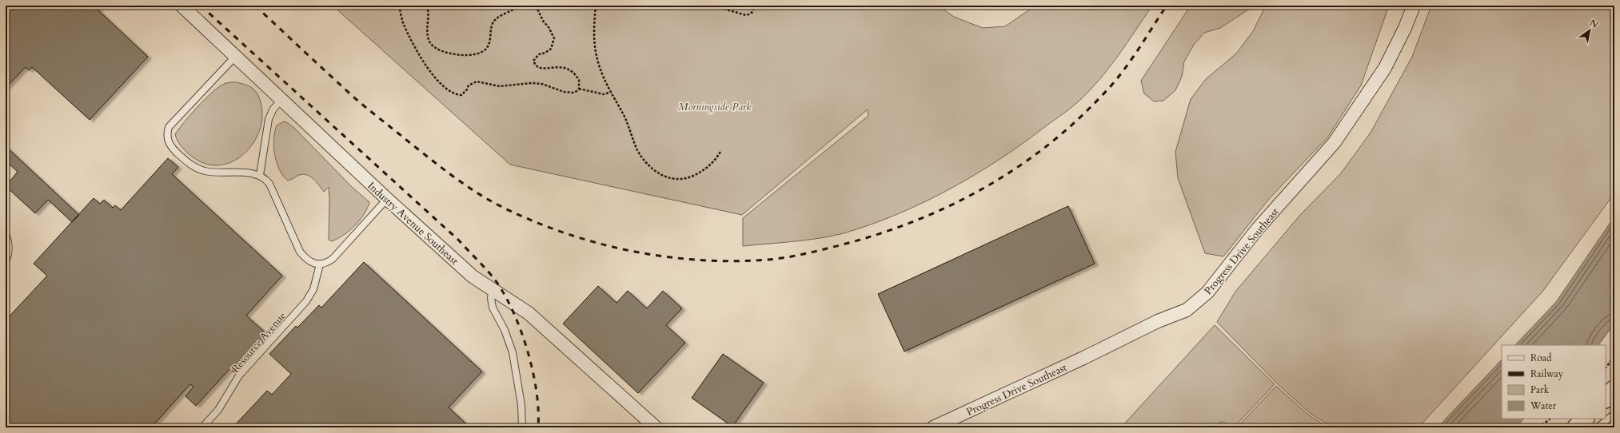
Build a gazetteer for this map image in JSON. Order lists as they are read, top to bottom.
{
  "streets": {
    "street": ["Industry Avenue Southeast", "Progress Drive Southeast"],
    "lane": ["Resource Avenue"]
  },
  "parks": ["Morningside Park"],
  "legend": [
    "Road",
    "Railway",
    "Park",
    "Water"
  ],
  "north": "top right"
}
